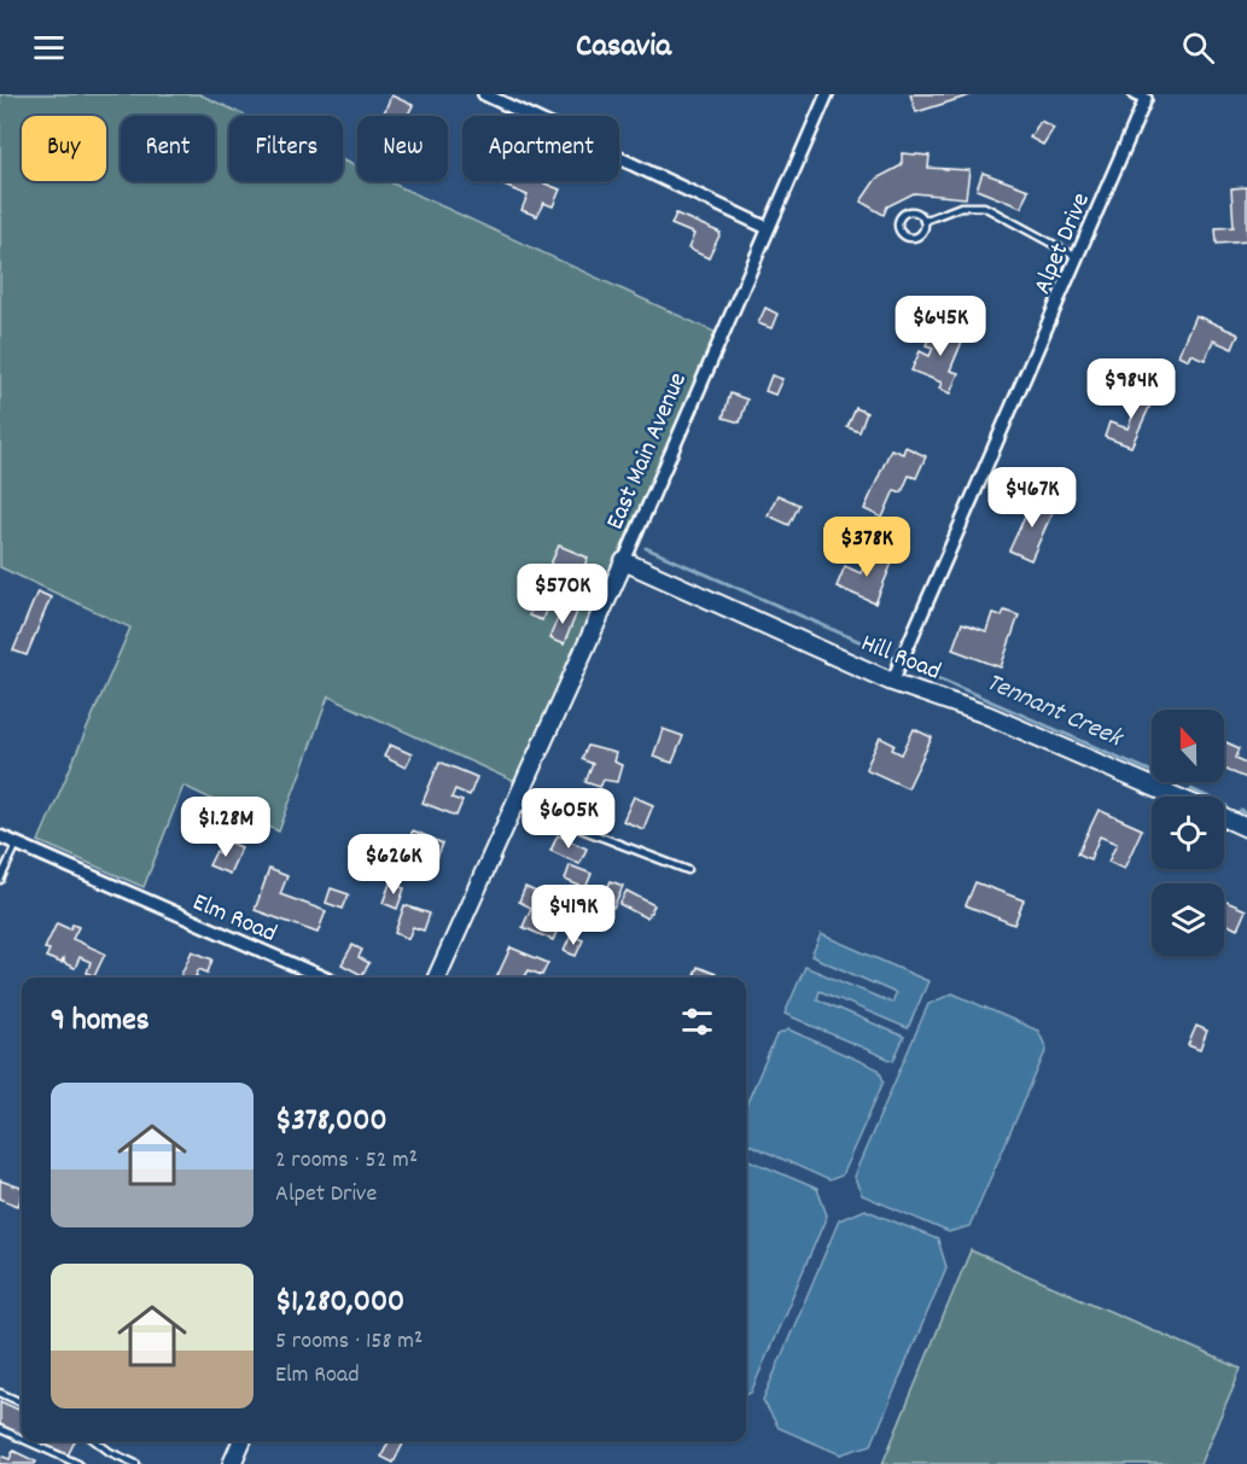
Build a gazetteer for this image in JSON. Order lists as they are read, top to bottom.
{
  "streets": {
    "street": [
      "Alpet Drive",
      "East Main Avenue",
      "Hill Road",
      "Elm Road"
    ]
  },
  "crossings": [
    ["Alpet Drive", "Hill Road"],
    ["East Main Avenue", "Hill Road"]
  ],
  "water": ["Tennant Creek"],
  "north": "top",
  "page": {
    "header": "Casavia",
    "chip": [
      "Buy",
      "Rent",
      "Filters",
      "New",
      "Apartment"
    ],
    "price": [
      "$645K",
      "$984K",
      "$467K",
      "$378K",
      "$570K",
      "$605K",
      "$1.28M",
      "$626K",
      "$419K"
    ],
    "heading": "9 homes",
    "list": [
      {
        "name": "$378,000",
        "note": "2 rooms · 52 m² · Alpet Drive"
      },
      {
        "name": "$1,280,000",
        "note": "5 rooms · 158 m² · Elm Road"
      }
    ]
  }
}
